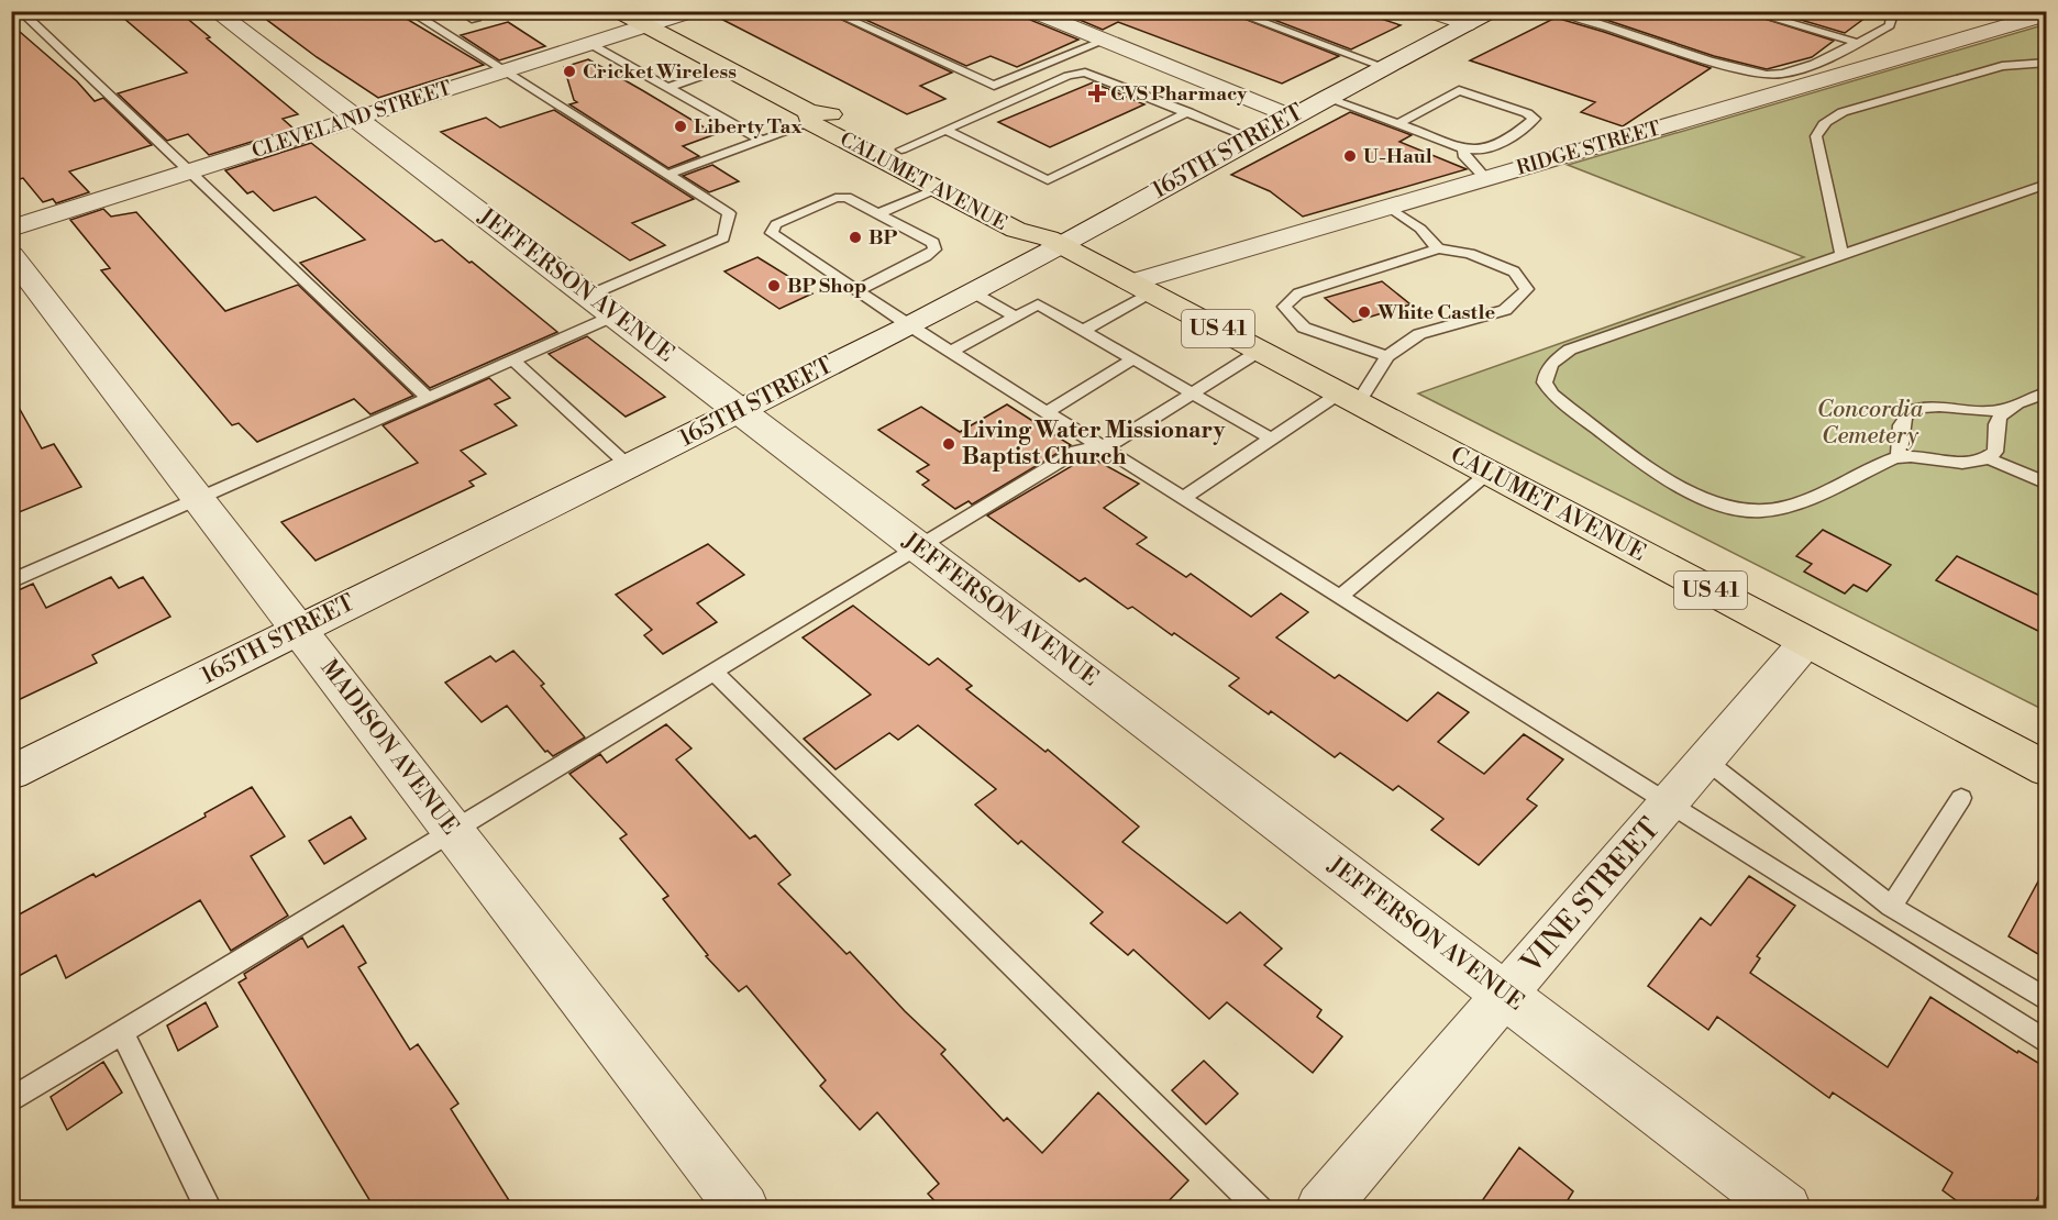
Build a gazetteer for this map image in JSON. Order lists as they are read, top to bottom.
{
  "streets": {
    "main road": ["CALUMET AVENUE", "US 41"],
    "street": [
      "CLEVELAND STREET",
      "RIDGE STREET",
      "165TH STREET",
      "JEFFERSON AVENUE",
      "MADISON AVENUE",
      "VINE STREET"
    ]
  },
  "crossings": [
    ["CLEVELAND STREET", "CALUMET AVENUE"],
    ["CLEVELAND STREET", "JEFFERSON AVENUE"],
    ["RIDGE STREET", "CALUMET AVENUE"],
    ["165TH STREET", "CALUMET AVENUE"],
    ["165TH STREET", "JEFFERSON AVENUE"],
    ["165TH STREET", "MADISON AVENUE"],
    ["CALUMET AVENUE", "VINE STREET"],
    ["JEFFERSON AVENUE", "VINE STREET"]
  ],
  "parks": ["Concordia Cemetery"],
  "places": {
    "other": [
      "Cricket Wireless",
      "Liberty Tax",
      "U-Haul",
      "BP",
      "BP Shop",
      "White Castle",
      "Living Water Missionary Baptist Church"
    ],
    "health": ["CVS Pharmacy"]
  }
}
